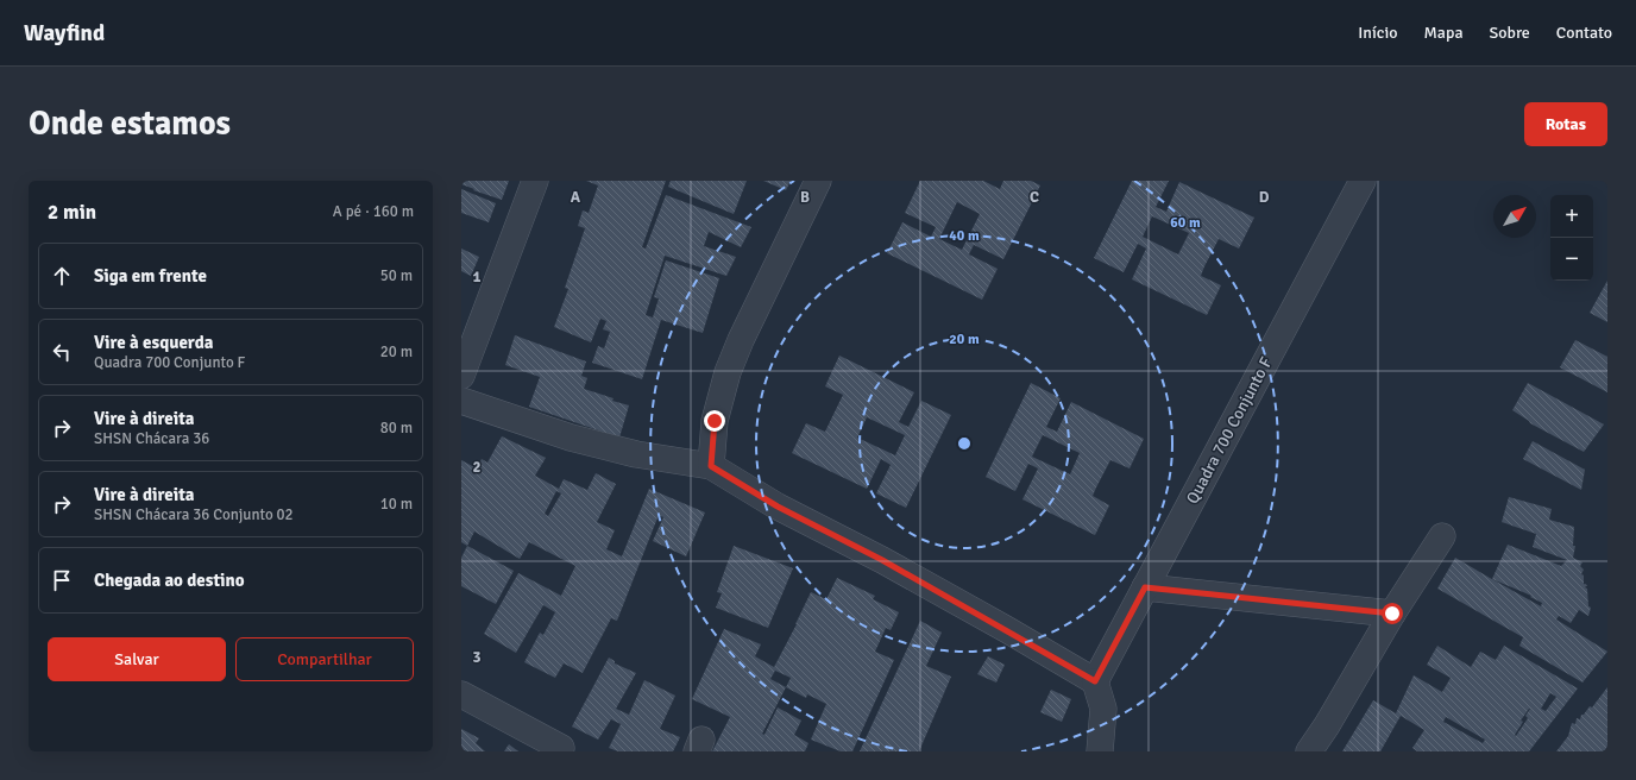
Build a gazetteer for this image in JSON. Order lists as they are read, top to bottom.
{
  "streets": {
    "street": ["Quadra 700 Conjunto F"]
  },
  "north": "top right",
  "page": {
    "header": "Wayfind",
    "nav": [
      "Início",
      "Mapa",
      "Sobre",
      "Contato"
    ],
    "buttons": [
      "Rotas",
      ["Salvar", "Compartilhar"]
    ],
    "title": "Onde estamos",
    "heading": ["2 min", "A pé · 160 m"],
    "map_buttons": ["+", "−"],
    "list": [
      ["Siga em frente", "50 m"],
      ["Vire à esquerda", "Quadra 700 Conjunto F", "20 m"],
      ["Vire à direita", "SHSN Chácara 36", "80 m"],
      ["Vire à direita", "SHSN Chácara 36 Conjunto 02", "10 m"],
      "Chegada ao destino"
    ]
  },
  "grid": {
    "columns": [
      "A",
      "B",
      "C",
      "D"
    ],
    "rows": ["1", "2", "3"]
  },
  "rings": ["60 m", "40 m", "20 m"]
}
